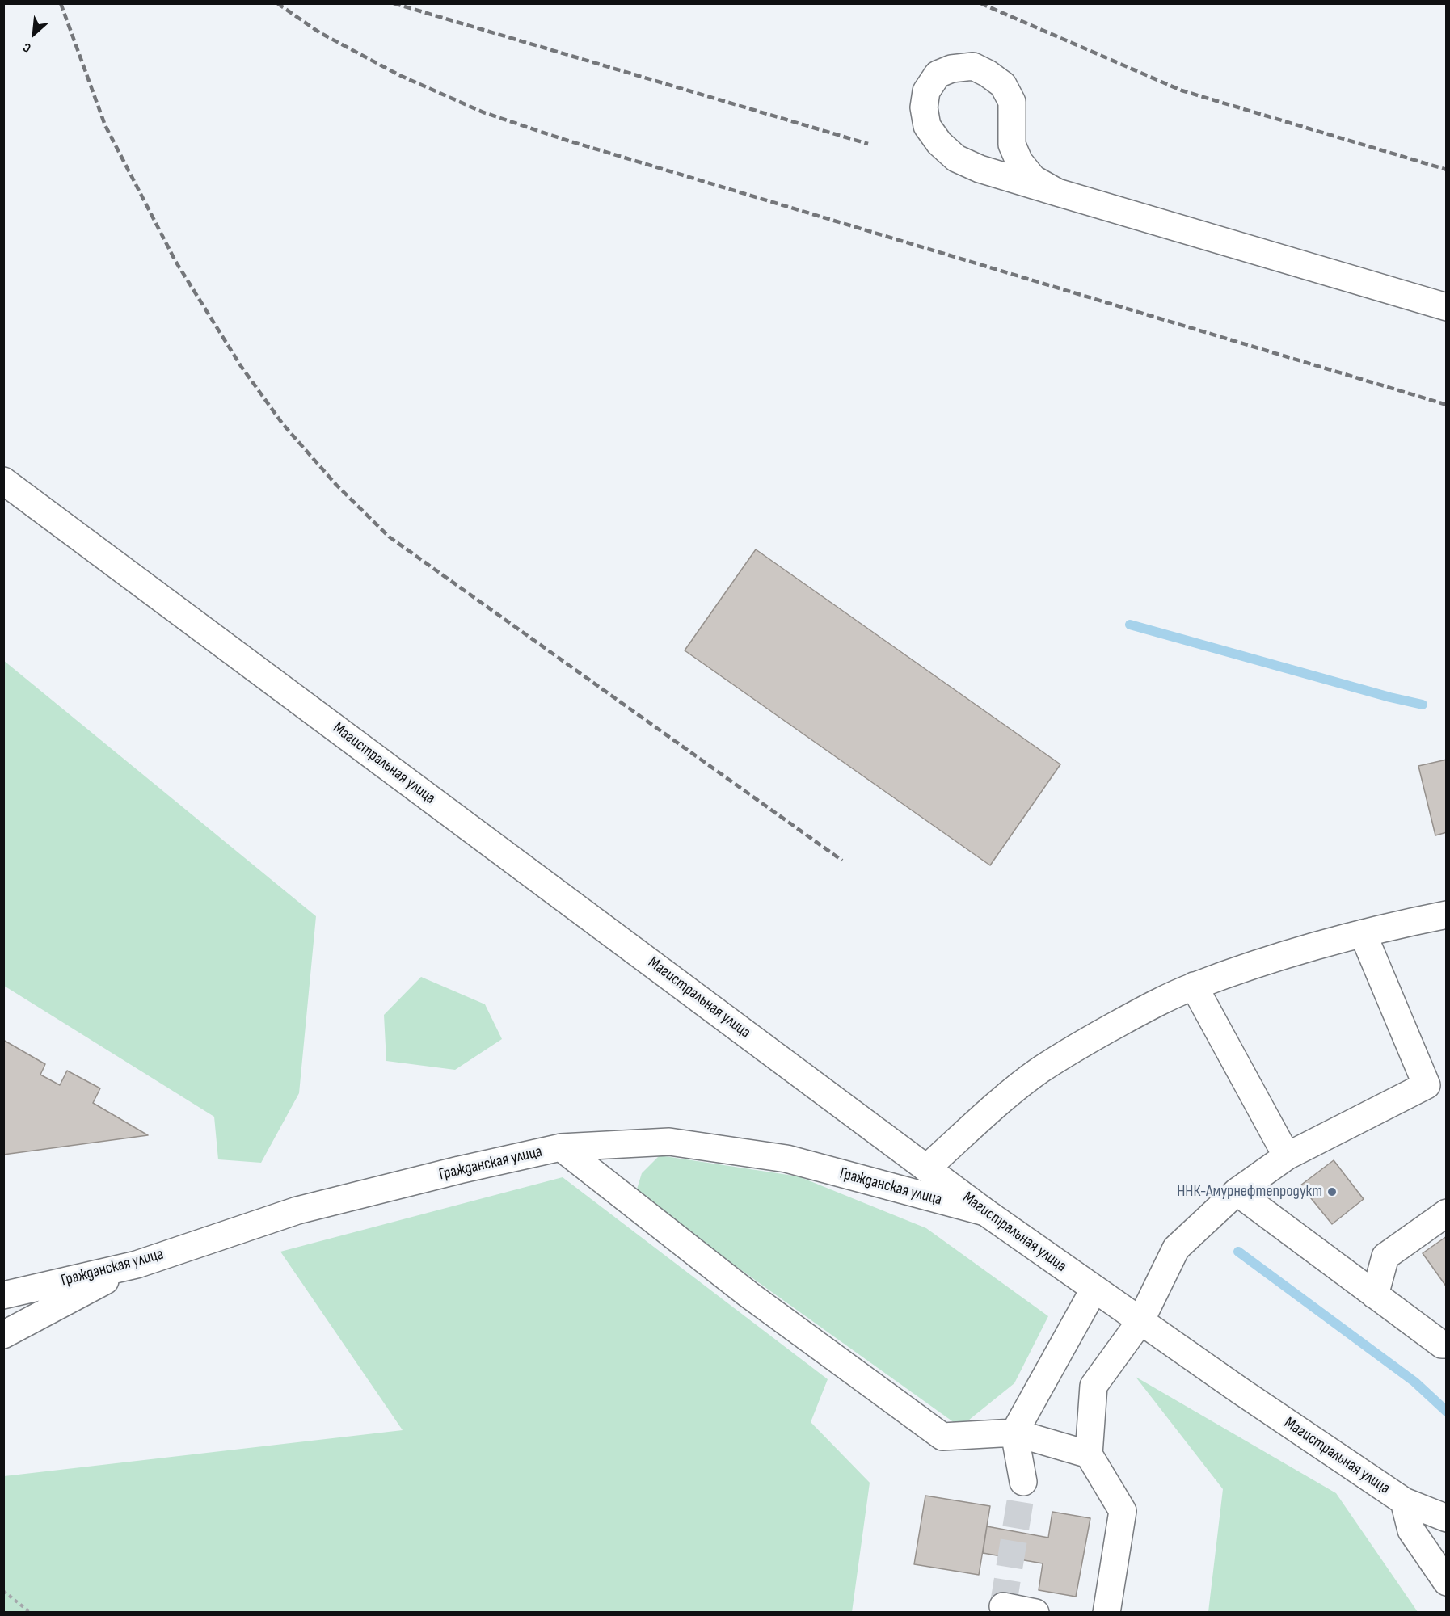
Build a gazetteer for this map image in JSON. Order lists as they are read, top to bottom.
{
  "streets": {
    "main road": ["Магистральная улица", "Гражданская улица"]
  },
  "crossings": [
    ["Магистральная улица", "Гражданская улица"]
  ],
  "places": ["ННК-Амурнефтепродукт"],
  "north": "bottom left"
}
